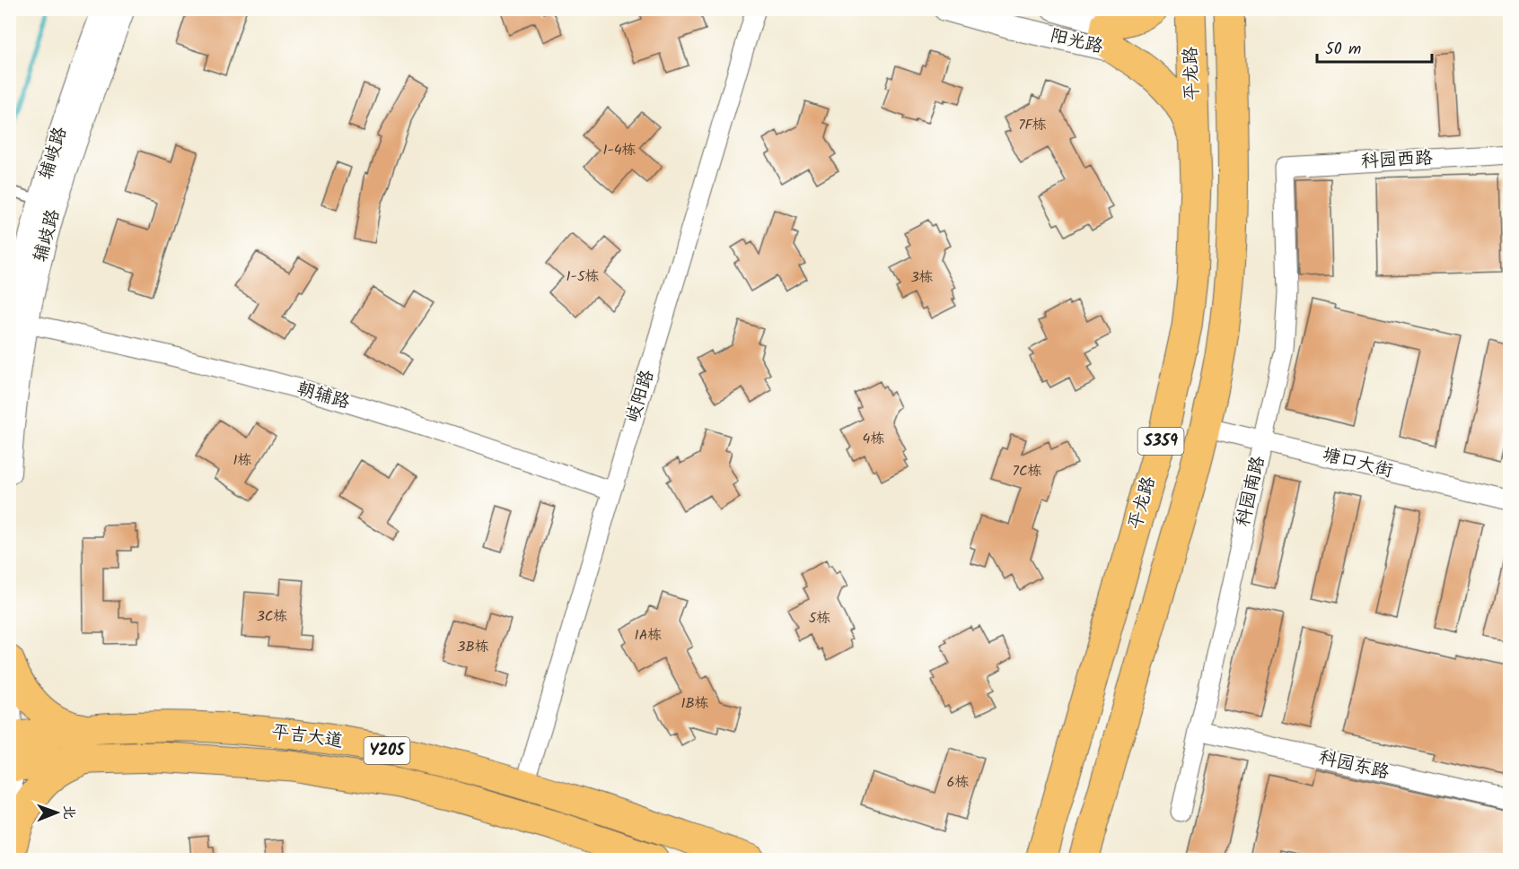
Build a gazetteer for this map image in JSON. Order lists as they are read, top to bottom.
{
  "streets": {
    "main road": [
      "平龙路",
      "S359",
      "平吉大道",
      "Y205"
    ],
    "street": [
      "阳光路",
      "辅岐路",
      "科园西路",
      "辅歧路",
      "朝辅路",
      "岐阳路",
      "塘口大街",
      "科园南路",
      "科园东路"
    ]
  },
  "crossings": [
    ["辅岐路", "辅歧路"],
    ["辅岐路", "朝辅路"],
    ["科园西路", "科园南路"],
    ["辅歧路", "朝辅路"],
    ["朝辅路", "岐阳路"],
    ["岐阳路", "平吉大道"],
    ["S359", "塘口大街"],
    ["塘口大街", "科园南路"],
    ["科园南路", "科园东路"]
  ],
  "house_numbers": [
    "7F栋",
    "1-4栋",
    "1-5栋",
    "3栋",
    "4栋",
    "1栋",
    "7C栋",
    "3C栋",
    "5栋",
    "1A栋",
    "3B栋",
    "1B栋",
    "6栋"
  ],
  "scale_bar": "50 m",
  "north": "right"
}
